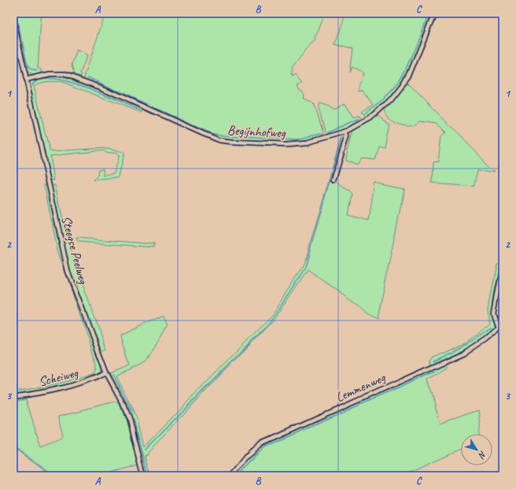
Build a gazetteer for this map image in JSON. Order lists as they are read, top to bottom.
{
  "streets": {
    "street": [
      "Begijnhofweg",
      "Steegse Peelweg",
      "Scheiweg",
      "Lemmenweg"
    ]
  },
  "crossings": [
    ["Begijnhofweg", "Steegse Peelweg"],
    ["Steegse Peelweg", "Scheiweg"]
  ],
  "north": "bottom right",
  "grid": {
    "columns": ["A", "B", "C"],
    "rows": ["1", "2", "3"]
  }
}
